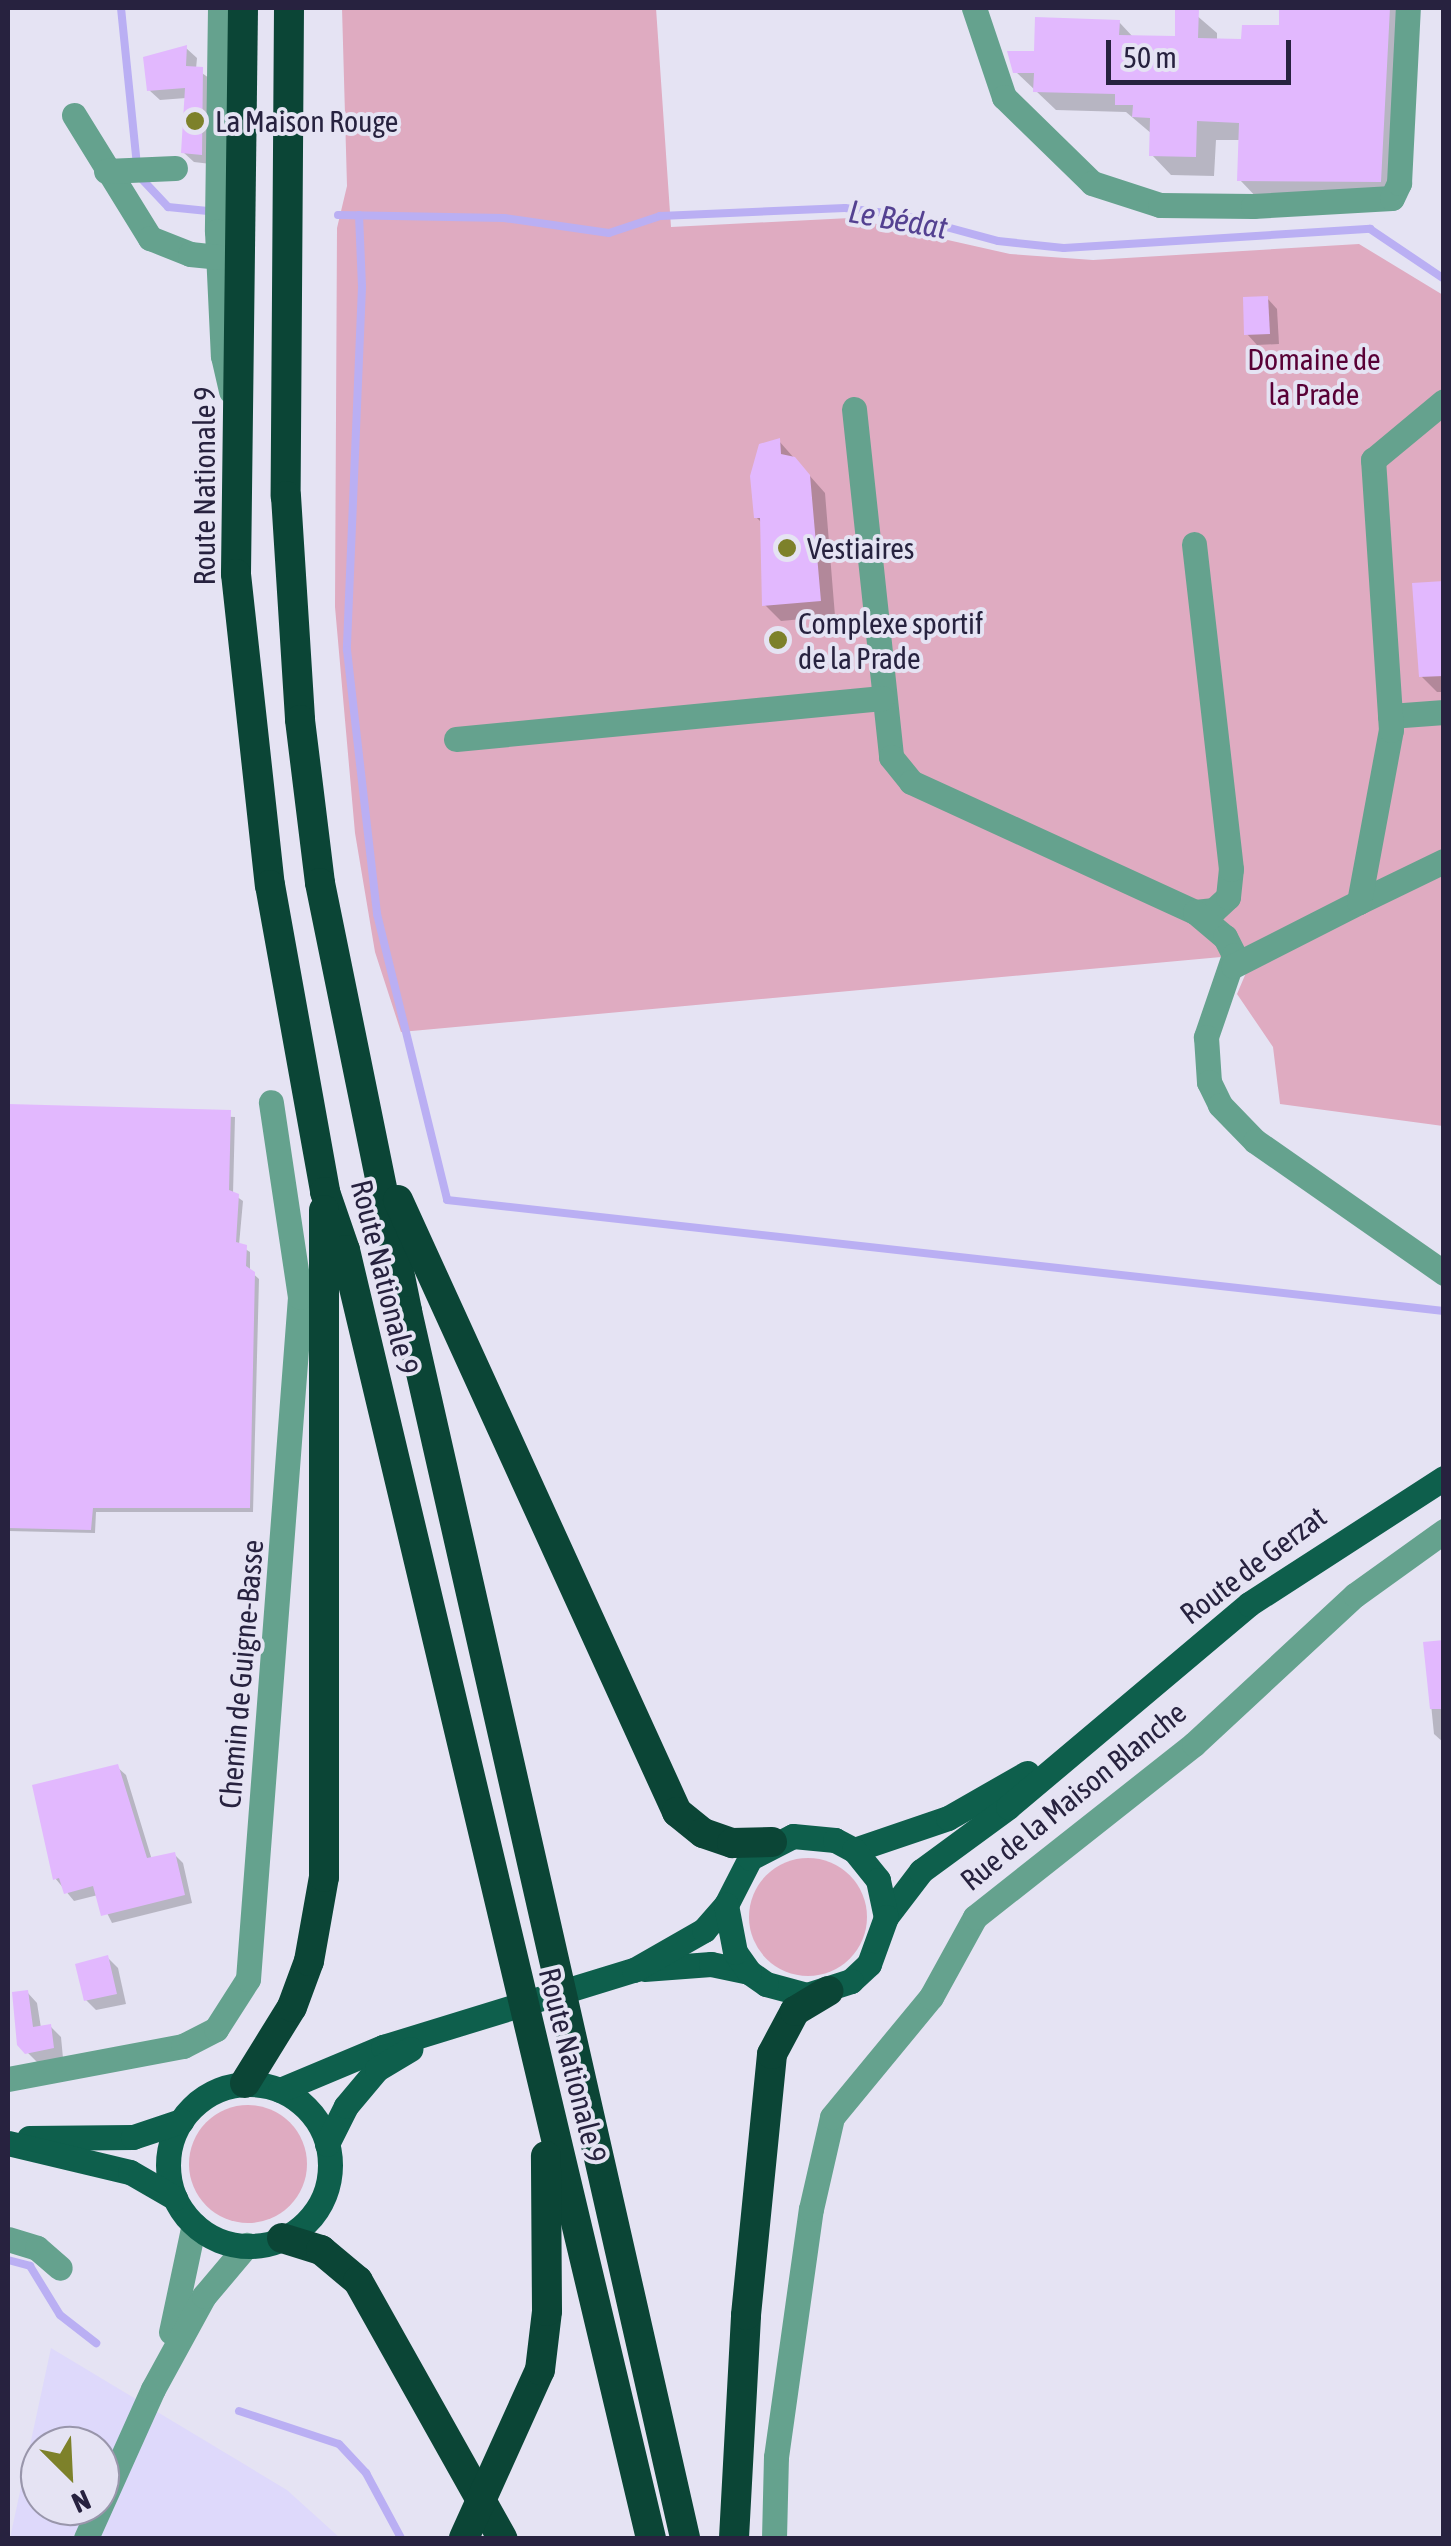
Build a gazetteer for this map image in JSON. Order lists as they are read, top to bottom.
{
  "streets": {
    "highway": ["Route Nationale 9"],
    "main road": ["Route de Gerzat"],
    "street": ["Chemin de Guigne-Basse", "Rue de la Maison Blanche"]
  },
  "water": ["Le Bédat"],
  "parks": ["Domaine de la Prade"],
  "places": ["La Maison Rouge", "Vestiaires", "Complexe sportif de la Prade"],
  "scale_bar": "50 m",
  "north": "bottom right"
}
